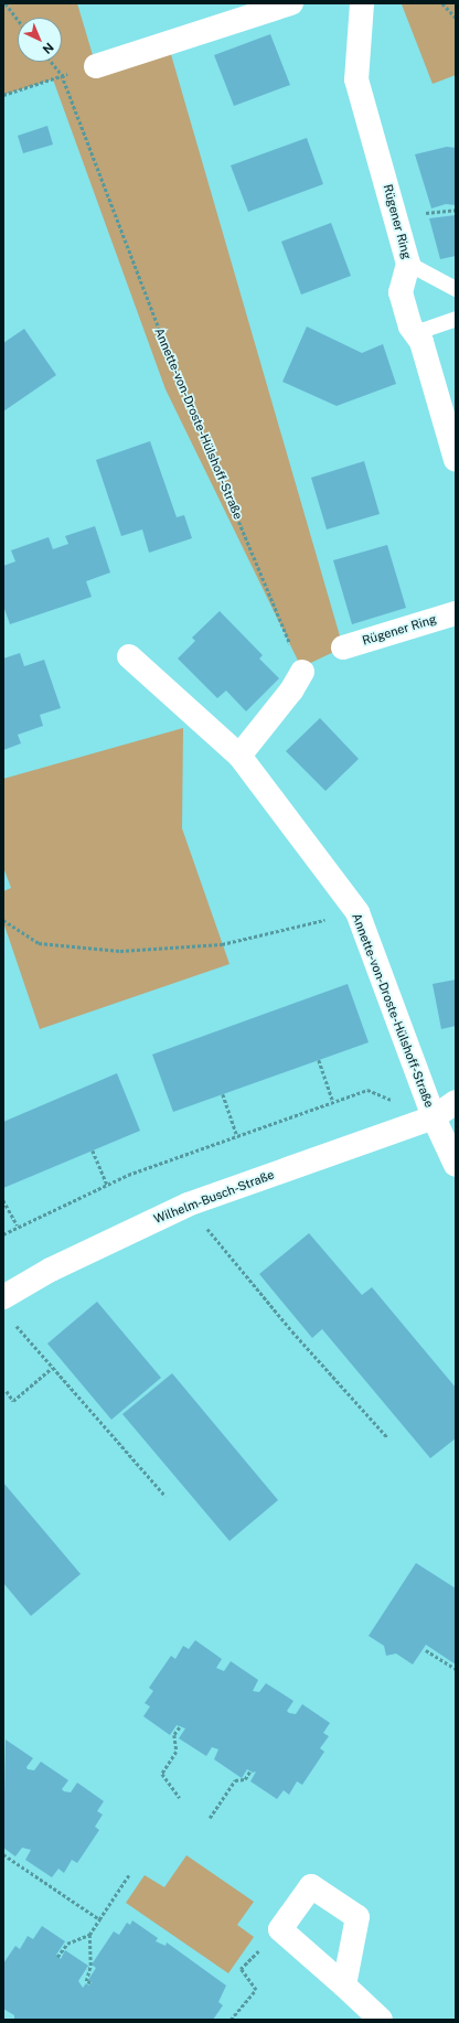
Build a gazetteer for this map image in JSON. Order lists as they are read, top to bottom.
{
  "streets": {
    "street": ["Rügener Ring", "Annette-von-Droste-Hülshoff-Straße", "Wilhelm-Busch-Straße"]
  },
  "crossings": [
    ["Annette-von-Droste-Hülshoff-Straße", "Wilhelm-Busch-Straße"]
  ],
  "north": "bottom right"
}
